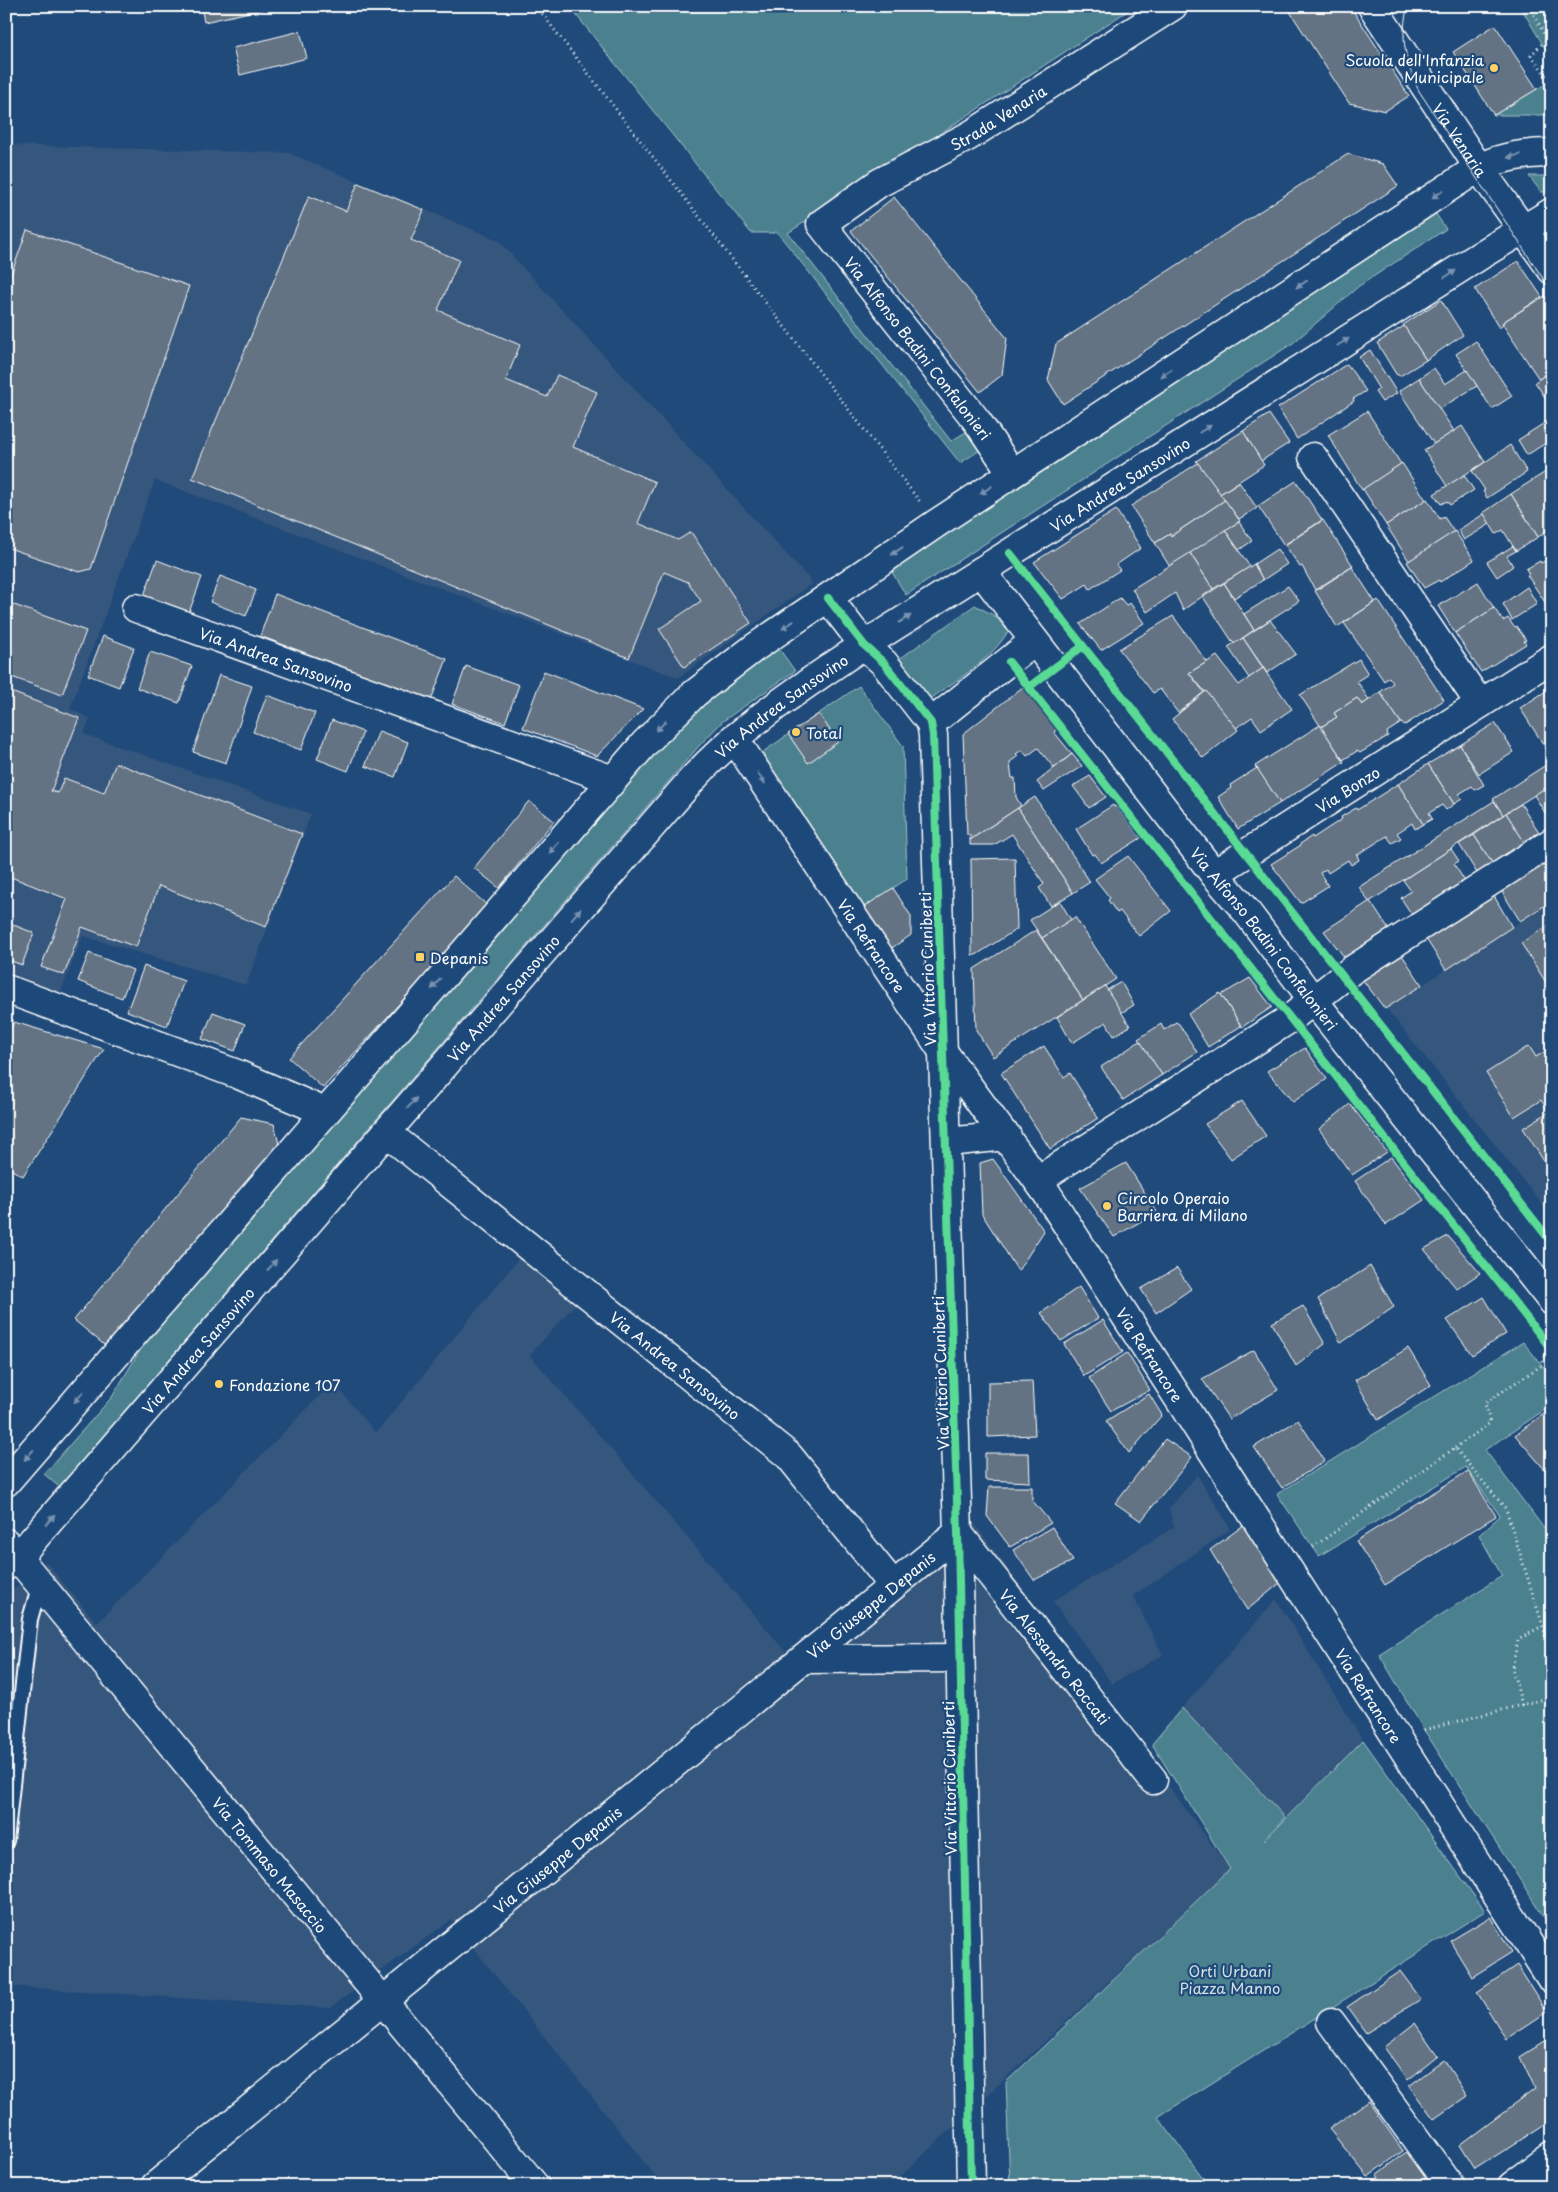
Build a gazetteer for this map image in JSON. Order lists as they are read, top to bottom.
{
  "streets": {
    "street": [
      "Strada Venaria",
      "Via Venaria",
      "Via Alfonso Badini Confalonieri",
      "Via Andrea Sansovino",
      "Via Bonzo",
      "Via Refrancore",
      "Via Vittorio Cuniberti",
      "Via Giuseppe Depanis",
      "Via Alessandro Roccati",
      "Via Tommaso Masaccio"
    ]
  },
  "crossings": [
    ["Strada Venaria", "Via Alfonso Badini Confalonieri"],
    ["Via Venaria", "Via Andrea Sansovino"],
    ["Via Alfonso Badini Confalonieri", "Via Andrea Sansovino"],
    ["Via Alfonso Badini Confalonieri", "Via Bonzo"],
    ["Via Andrea Sansovino", "Via Refrancore"],
    ["Via Andrea Sansovino", "Via Giuseppe Depanis"],
    ["Via Andrea Sansovino", "Via Tommaso Masaccio"],
    ["Via Refrancore", "Via Vittorio Cuniberti"],
    ["Via Vittorio Cuniberti", "Via Giuseppe Depanis"],
    ["Via Vittorio Cuniberti", "Via Alessandro Roccati"],
    ["Via Giuseppe Depanis", "Via Alessandro Roccati"],
    ["Via Giuseppe Depanis", "Via Tommaso Masaccio"]
  ],
  "parks": ["Orti Urbani Piazza Manno"],
  "places": {
    "other": [
      "Scuola dell'Infanzia Municipale",
      "Total",
      "Circolo Operaio Barriera di Milano",
      "Fondazione 107"
    ],
    "transit": ["Depanis"]
  }
}
